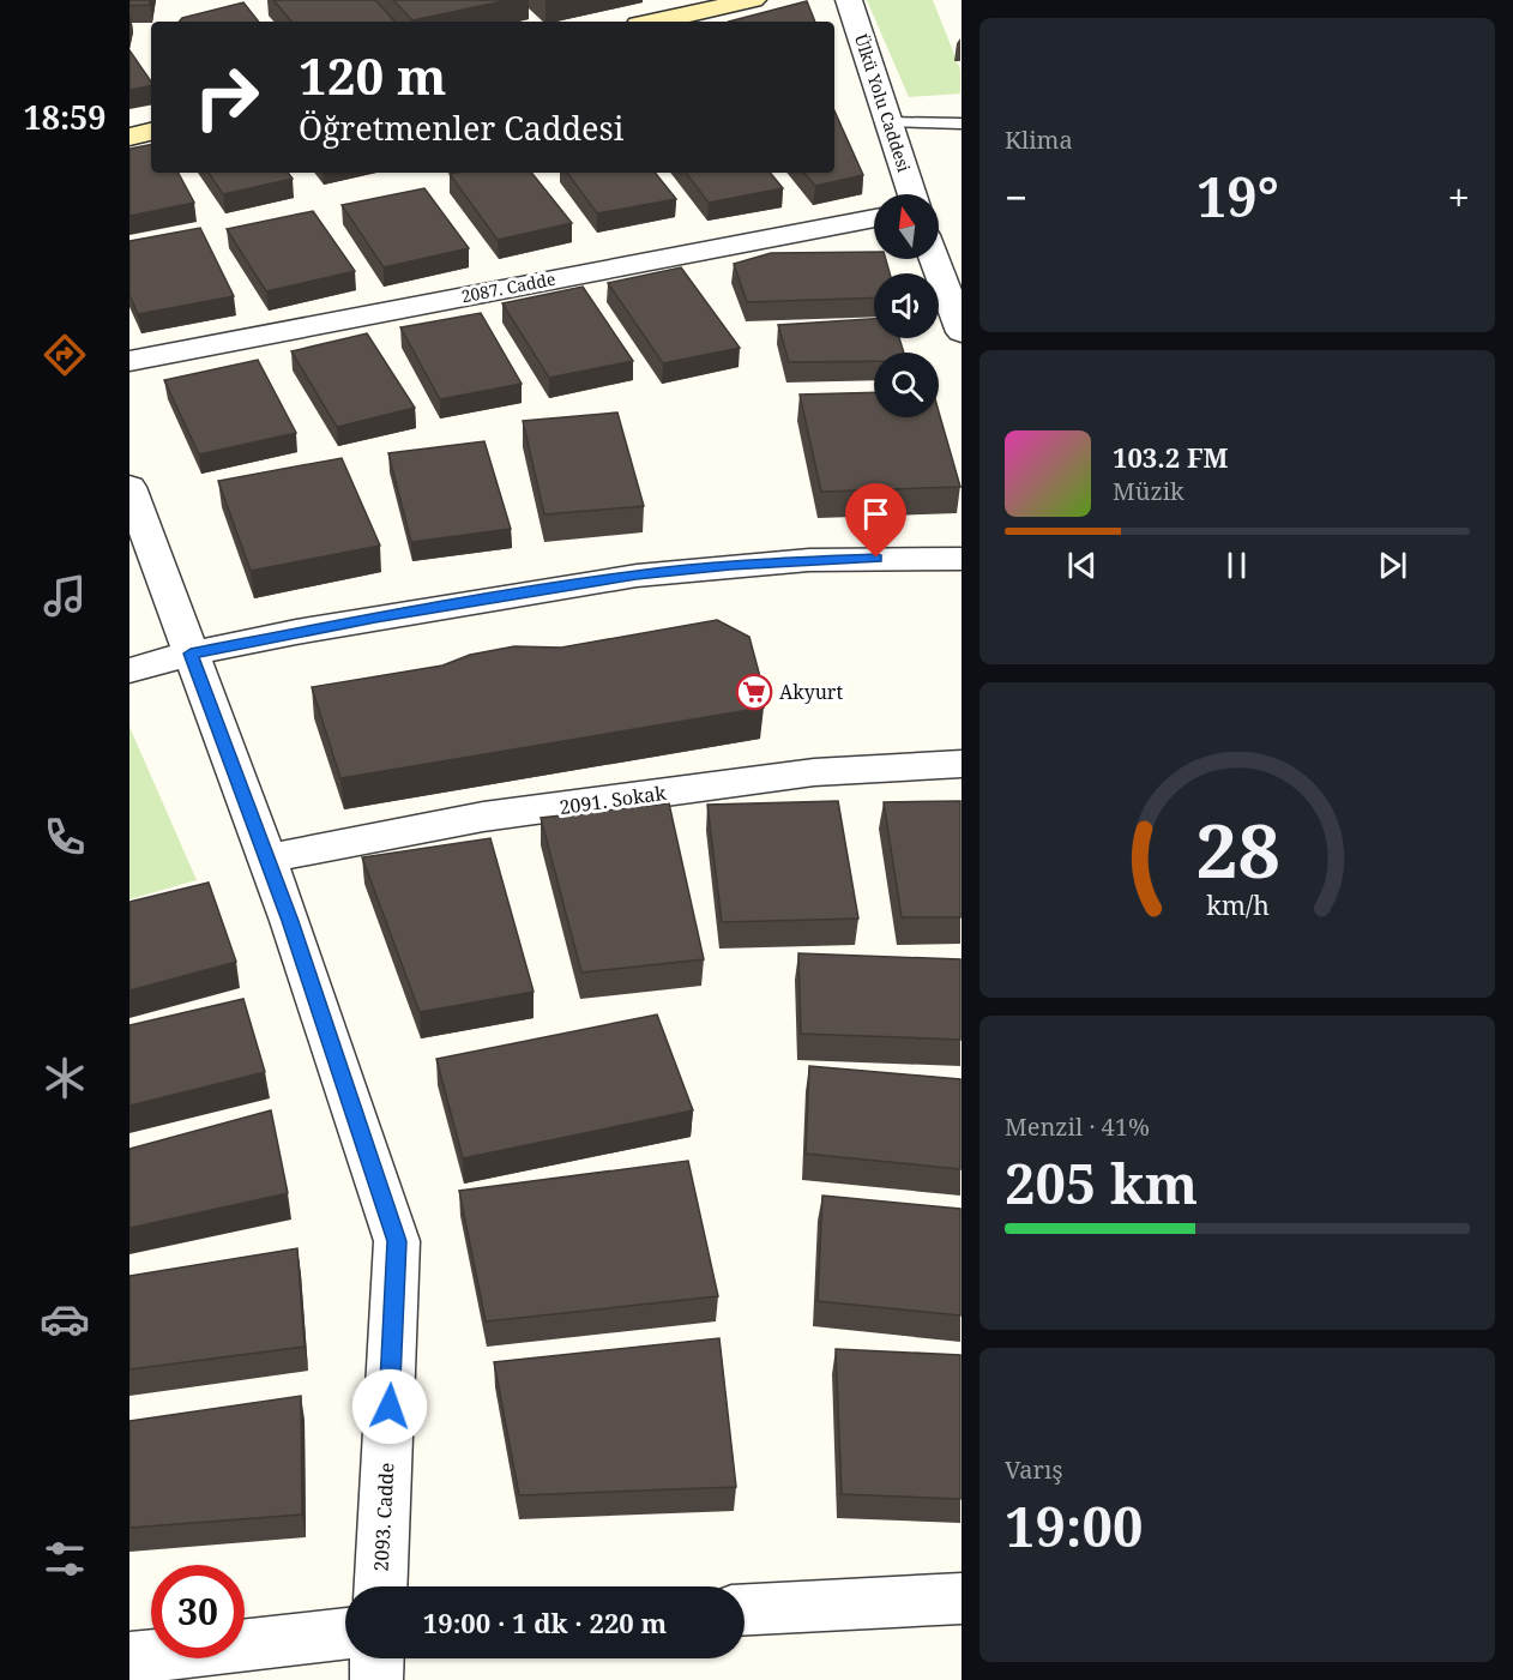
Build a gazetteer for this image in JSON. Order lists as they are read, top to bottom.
{
  "streets": {
    "street": [
      "Ülkü Yolu Caddesi",
      "2087. Cadde",
      "2091. Sokak",
      "2093. Cadde"
    ]
  },
  "crossings": [
    ["2091. Sokak", "2093. Cadde"]
  ],
  "places": {
    "supermarket": ["Akyurt"]
  },
  "north": "top",
  "page": {
    "tabs": "18:59",
    "tile": [
      "Klima",
      ["Menzil · 41%", "205 km"],
      ["Varış", "19:00"]
    ],
    "turn": ["120 m", "Öğretmenler Caddesi"],
    "heat": ["−", "19°", "+"],
    "song": ["103.2 FM", "Müzik"],
    "limit": "30",
    "trip": "19:00 · 1 dk · 220 m",
    "gauge": ["28", "km/h"]
  }
}
